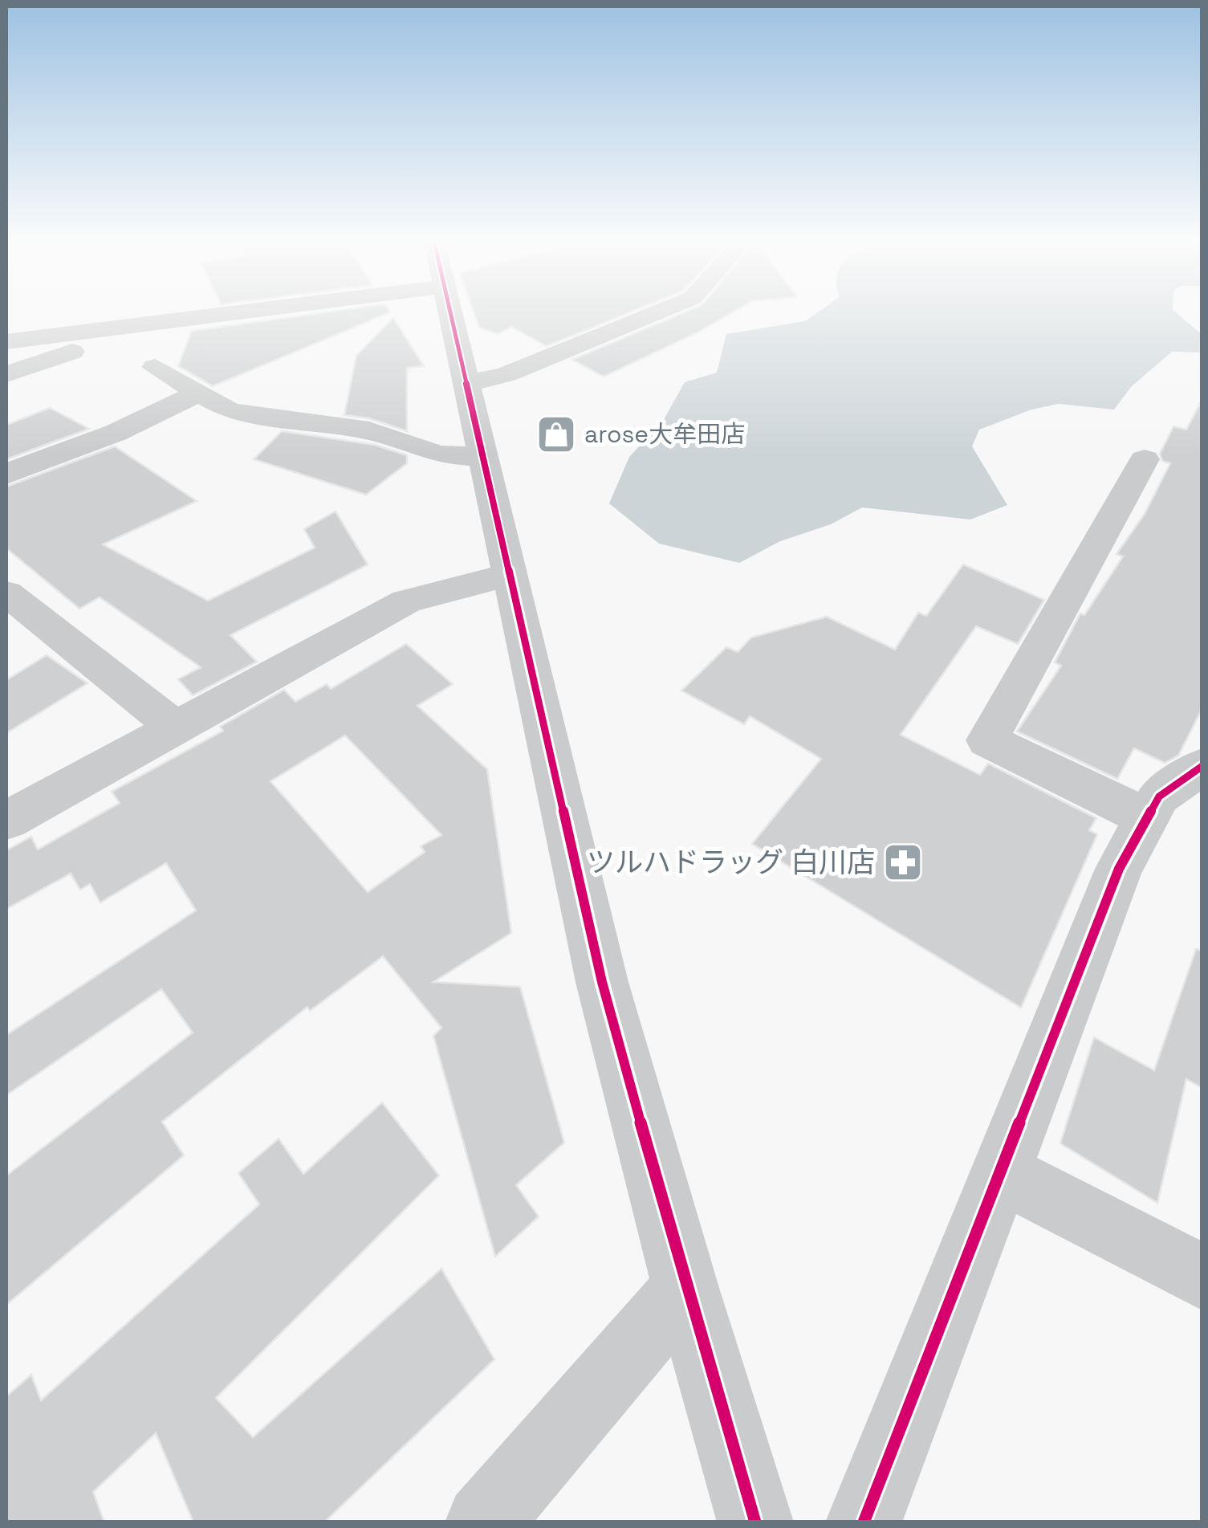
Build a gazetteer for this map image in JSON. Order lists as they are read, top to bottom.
{
  "places": {
    "shop": ["arose大牟田店"],
    "pharmacy": ["ツルハドラッグ 白川店"]
  }
}
